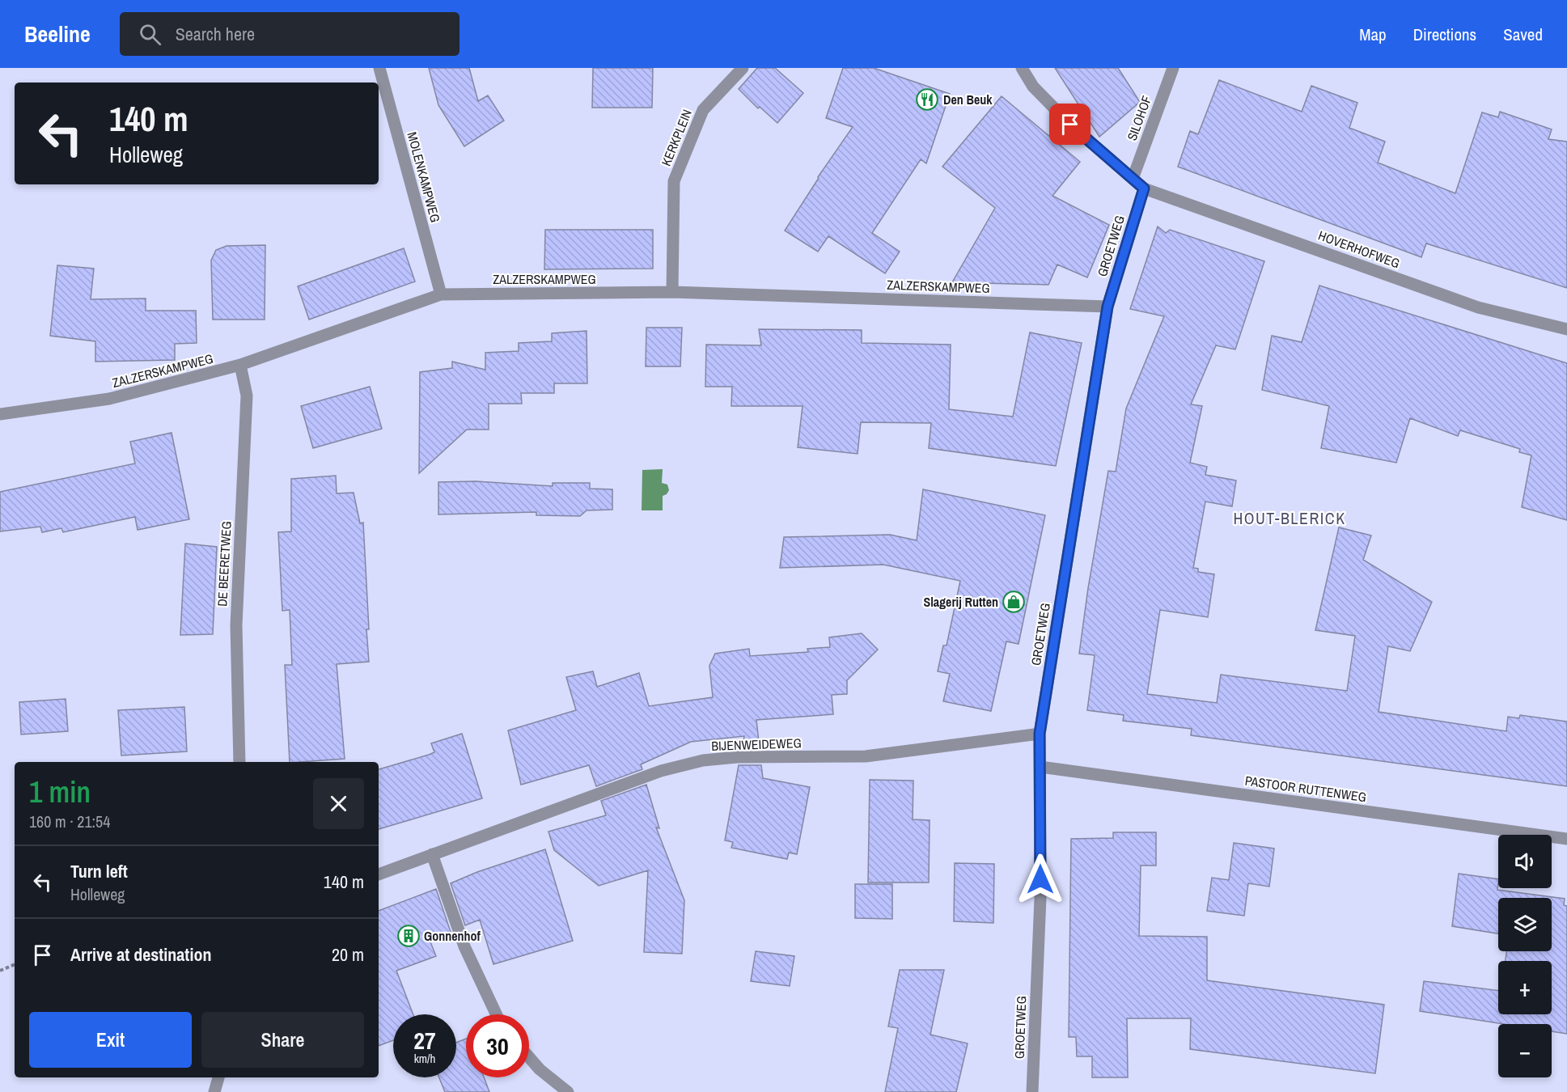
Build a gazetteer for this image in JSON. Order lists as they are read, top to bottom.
{
  "streets": {
    "street": [
      "SILOHOF",
      "KERKPLEIN",
      "MOLENKAMPWEG",
      "GROETWEG",
      "HOVERHOFWEG",
      "ZALZERSKAMPWEG",
      "DE BEERETWEG",
      "BIJENWEIDEWEG",
      "PASTOOR RUTTENWEG"
    ]
  },
  "crossings": [
    ["KERKPLEIN", "ZALZERSKAMPWEG"],
    ["MOLENKAMPWEG", "ZALZERSKAMPWEG"],
    ["GROETWEG", "HOVERHOFWEG"],
    ["GROETWEG", "ZALZERSKAMPWEG"],
    ["GROETWEG", "BIJENWEIDEWEG"],
    ["GROETWEG", "PASTOOR RUTTENWEG"],
    ["ZALZERSKAMPWEG", "DE BEERETWEG"]
  ],
  "districts": ["HOUT-BLERICK"],
  "places": {
    "restaurant": ["Den Beuk"],
    "shop": ["Slagerij Rutten"],
    "building": ["Gonnenhof"]
  },
  "page": {
    "header": "Beeline",
    "search": "Search here",
    "nav": ["Map", "Directions", "Saved"],
    "turn": ["140 m", "Holleweg"],
    "heading": ["1 min", "160 m · 21:54"],
    "map_buttons": ["+", "−"],
    "list": [
      {
        "name": "Turn left",
        "note": "Holleweg",
        "value": "140 m"
      },
      {
        "name": "Arrive at destination",
        "value": "20 m"
      }
    ],
    "buttons": ["Exit", "Share"],
    "speed": "27 km/h",
    "limit": "30"
  }
}
